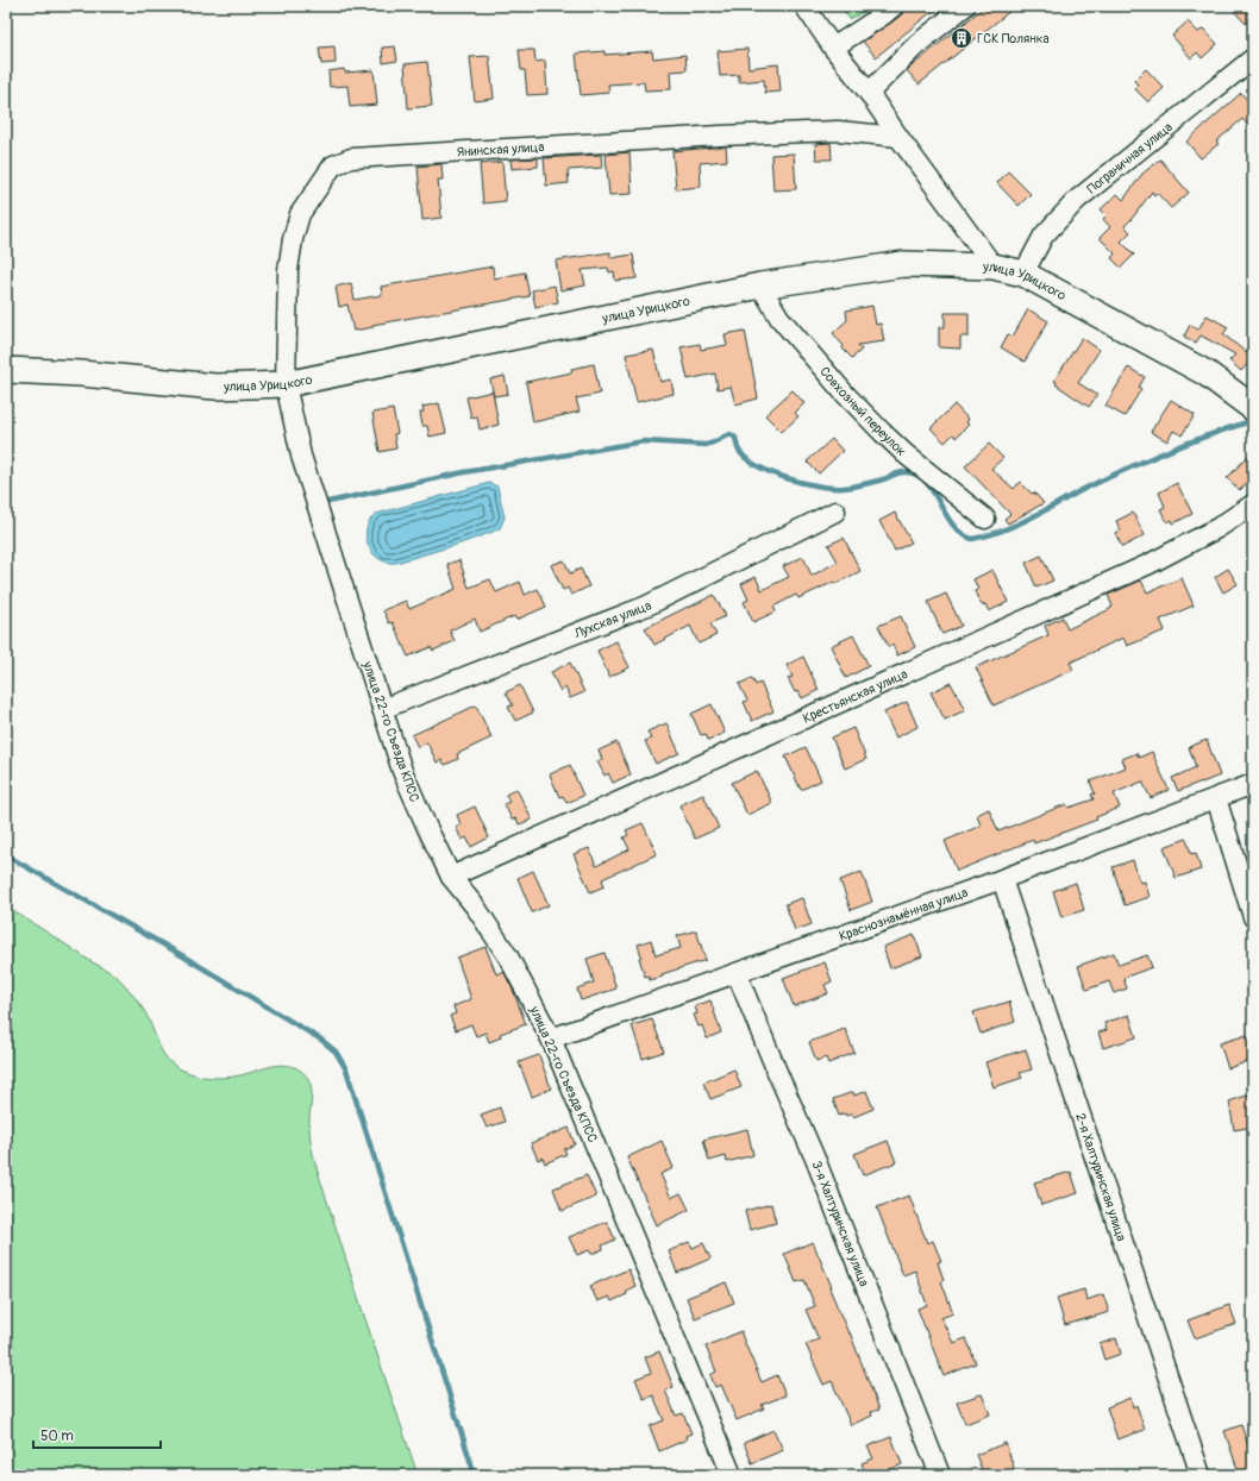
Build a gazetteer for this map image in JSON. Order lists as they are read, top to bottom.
{
  "streets": {
    "main road": ["улица Урицкого"],
    "street": [
      "Янинская улица",
      "Пограничная улица",
      "Совхозный переулок",
      "Лухская улица",
      "Крестьянская улица",
      "улица 22-го Съезда КПСС",
      "Краснознамённая улица",
      "2-я Халтуринская улица",
      "3-я Халтуринская улица"
    ]
  },
  "crossings": [
    ["Янинская улица", "улица Урицкого"],
    ["Янинская улица", "улица 22-го Съезда КПСС"],
    ["Пограничная улица", "улица Урицкого"],
    ["улица Урицкого", "Совхозный переулок"],
    ["улица Урицкого", "улица 22-го Съезда КПСС"],
    ["Лухская улица", "улица 22-го Съезда КПСС"],
    ["Крестьянская улица", "улица 22-го Съезда КПСС"],
    ["улица 22-го Съезда КПСС", "Краснознамённая улица"],
    ["Краснознамённая улица", "2-я Халтуринская улица"],
    ["Краснознамённая улица", "3-я Халтуринская улица"]
  ],
  "places": {
    "building": ["ГСК Полянка"]
  },
  "scale_bar": "50 m"
}
